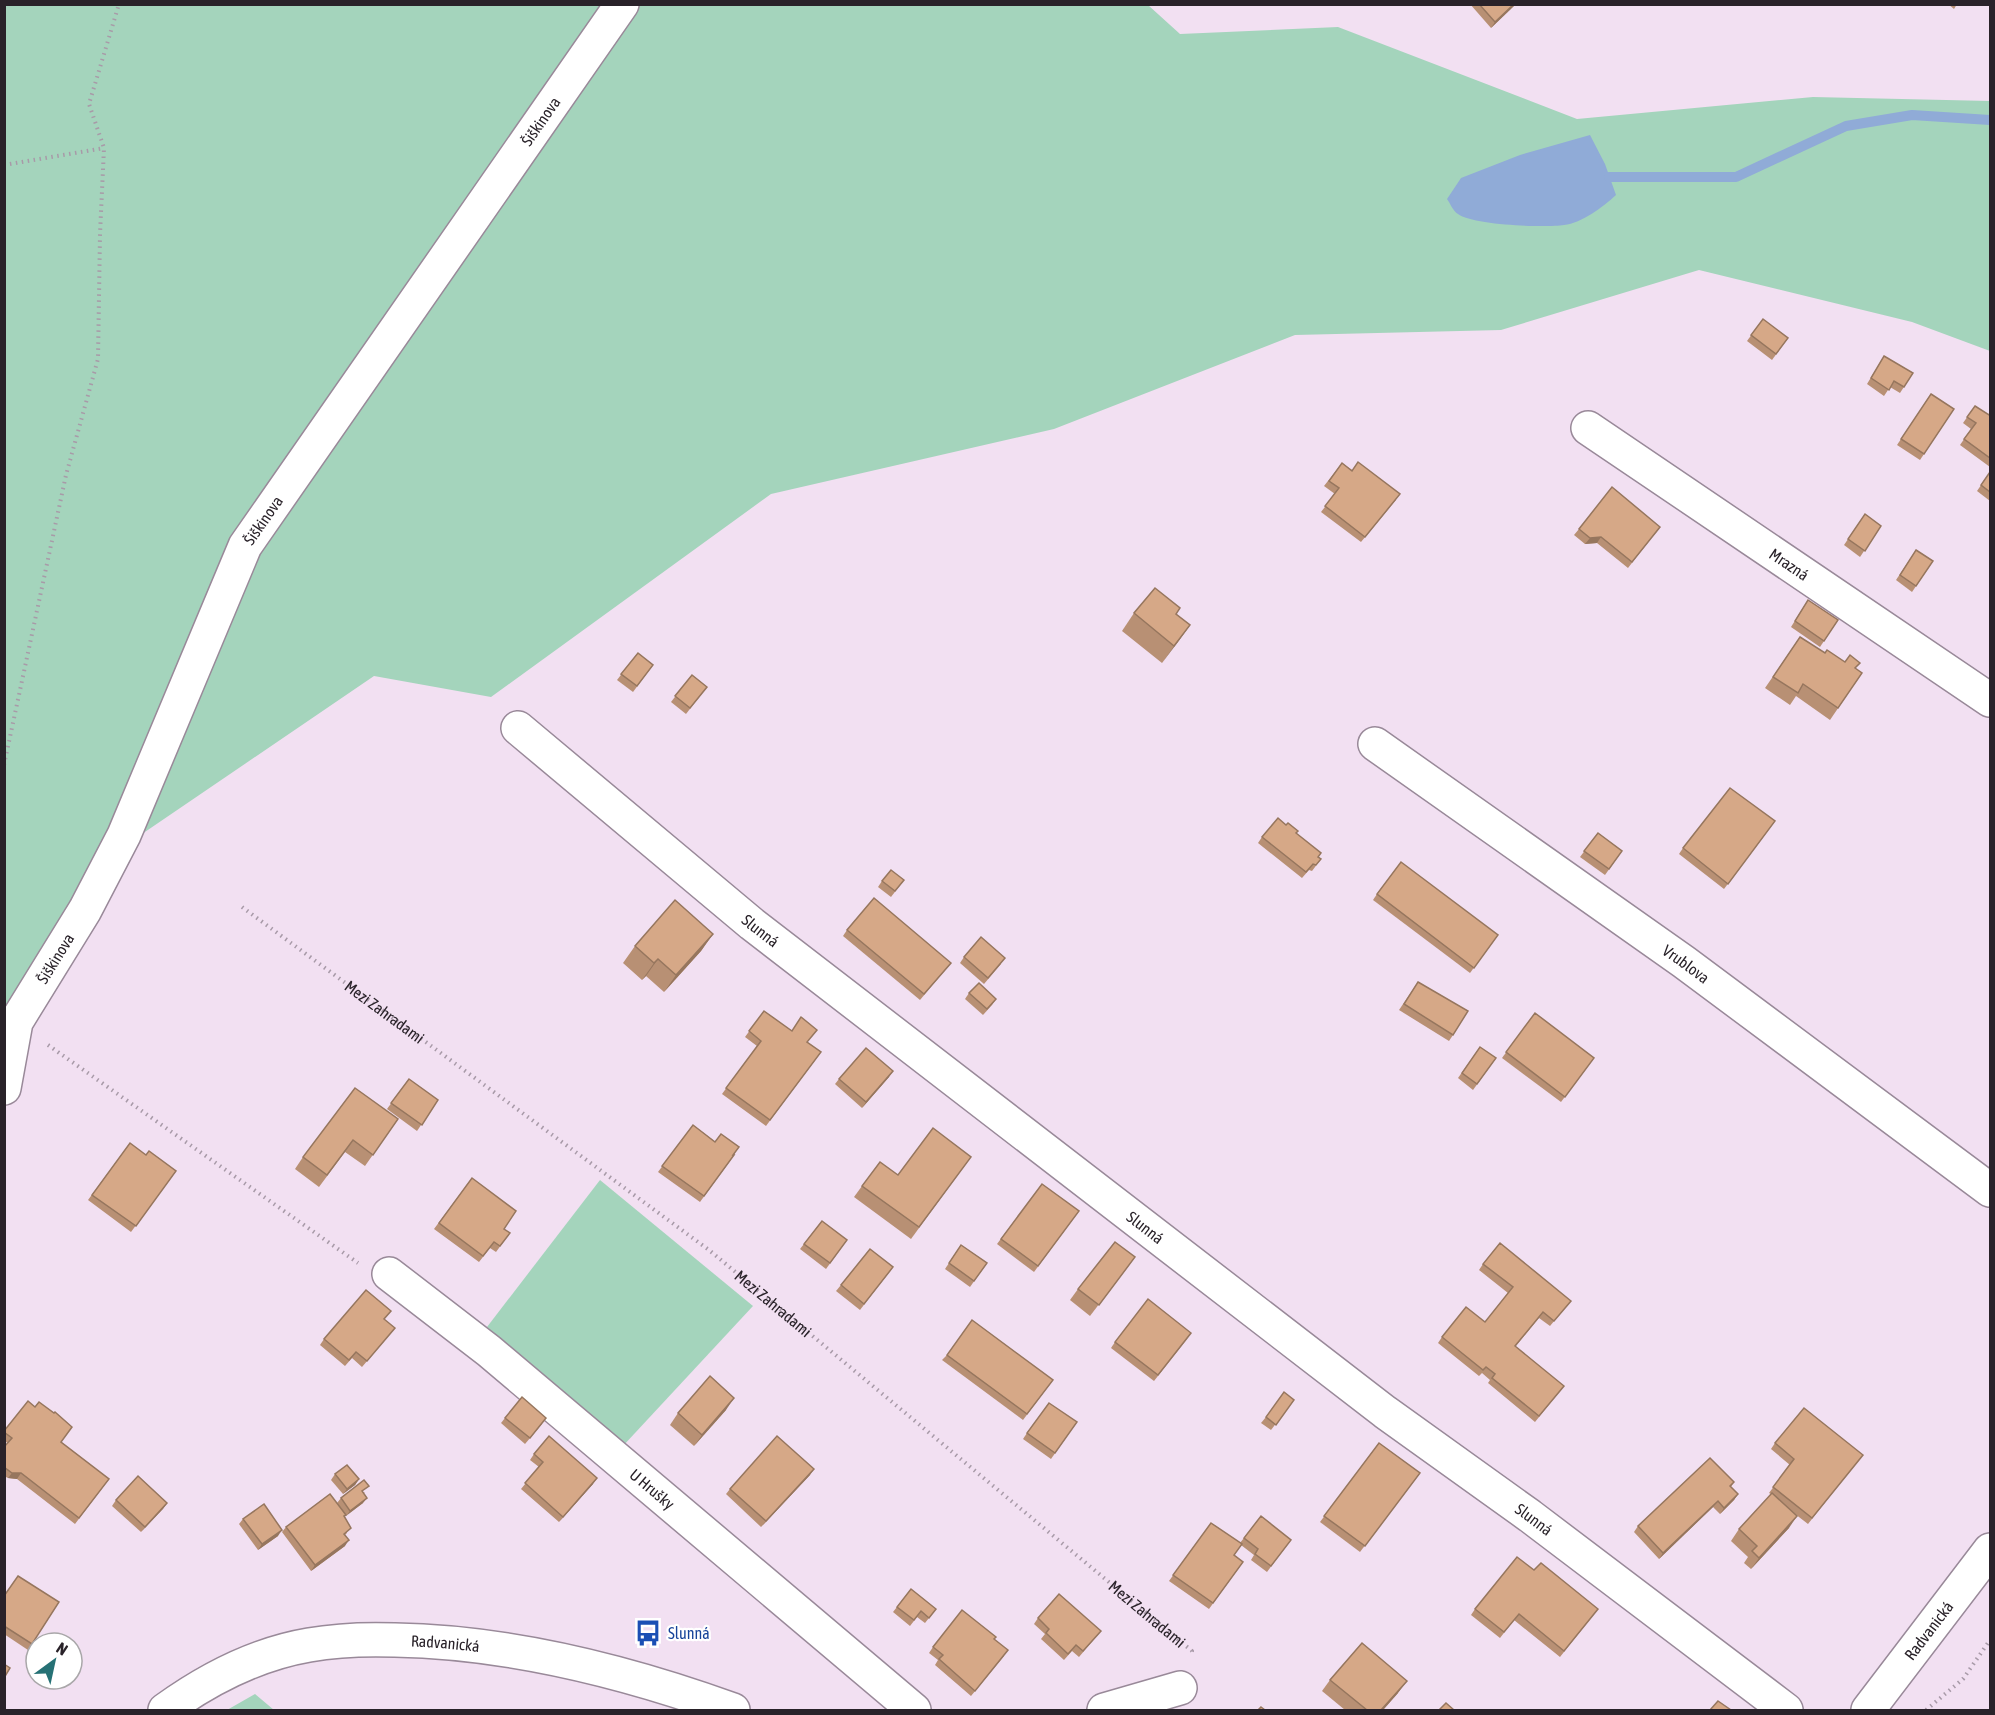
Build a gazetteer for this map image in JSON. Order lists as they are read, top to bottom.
{
  "streets": {
    "street": [
      "Šiškinova",
      "Mrazná",
      "Slunná",
      "Vrublova",
      "U Hrušky",
      "Radvanická"
    ],
    "path": ["Mezi Zahradami"]
  },
  "places": {
    "bus stop": ["Slunná"]
  },
  "north": "top right"
}
